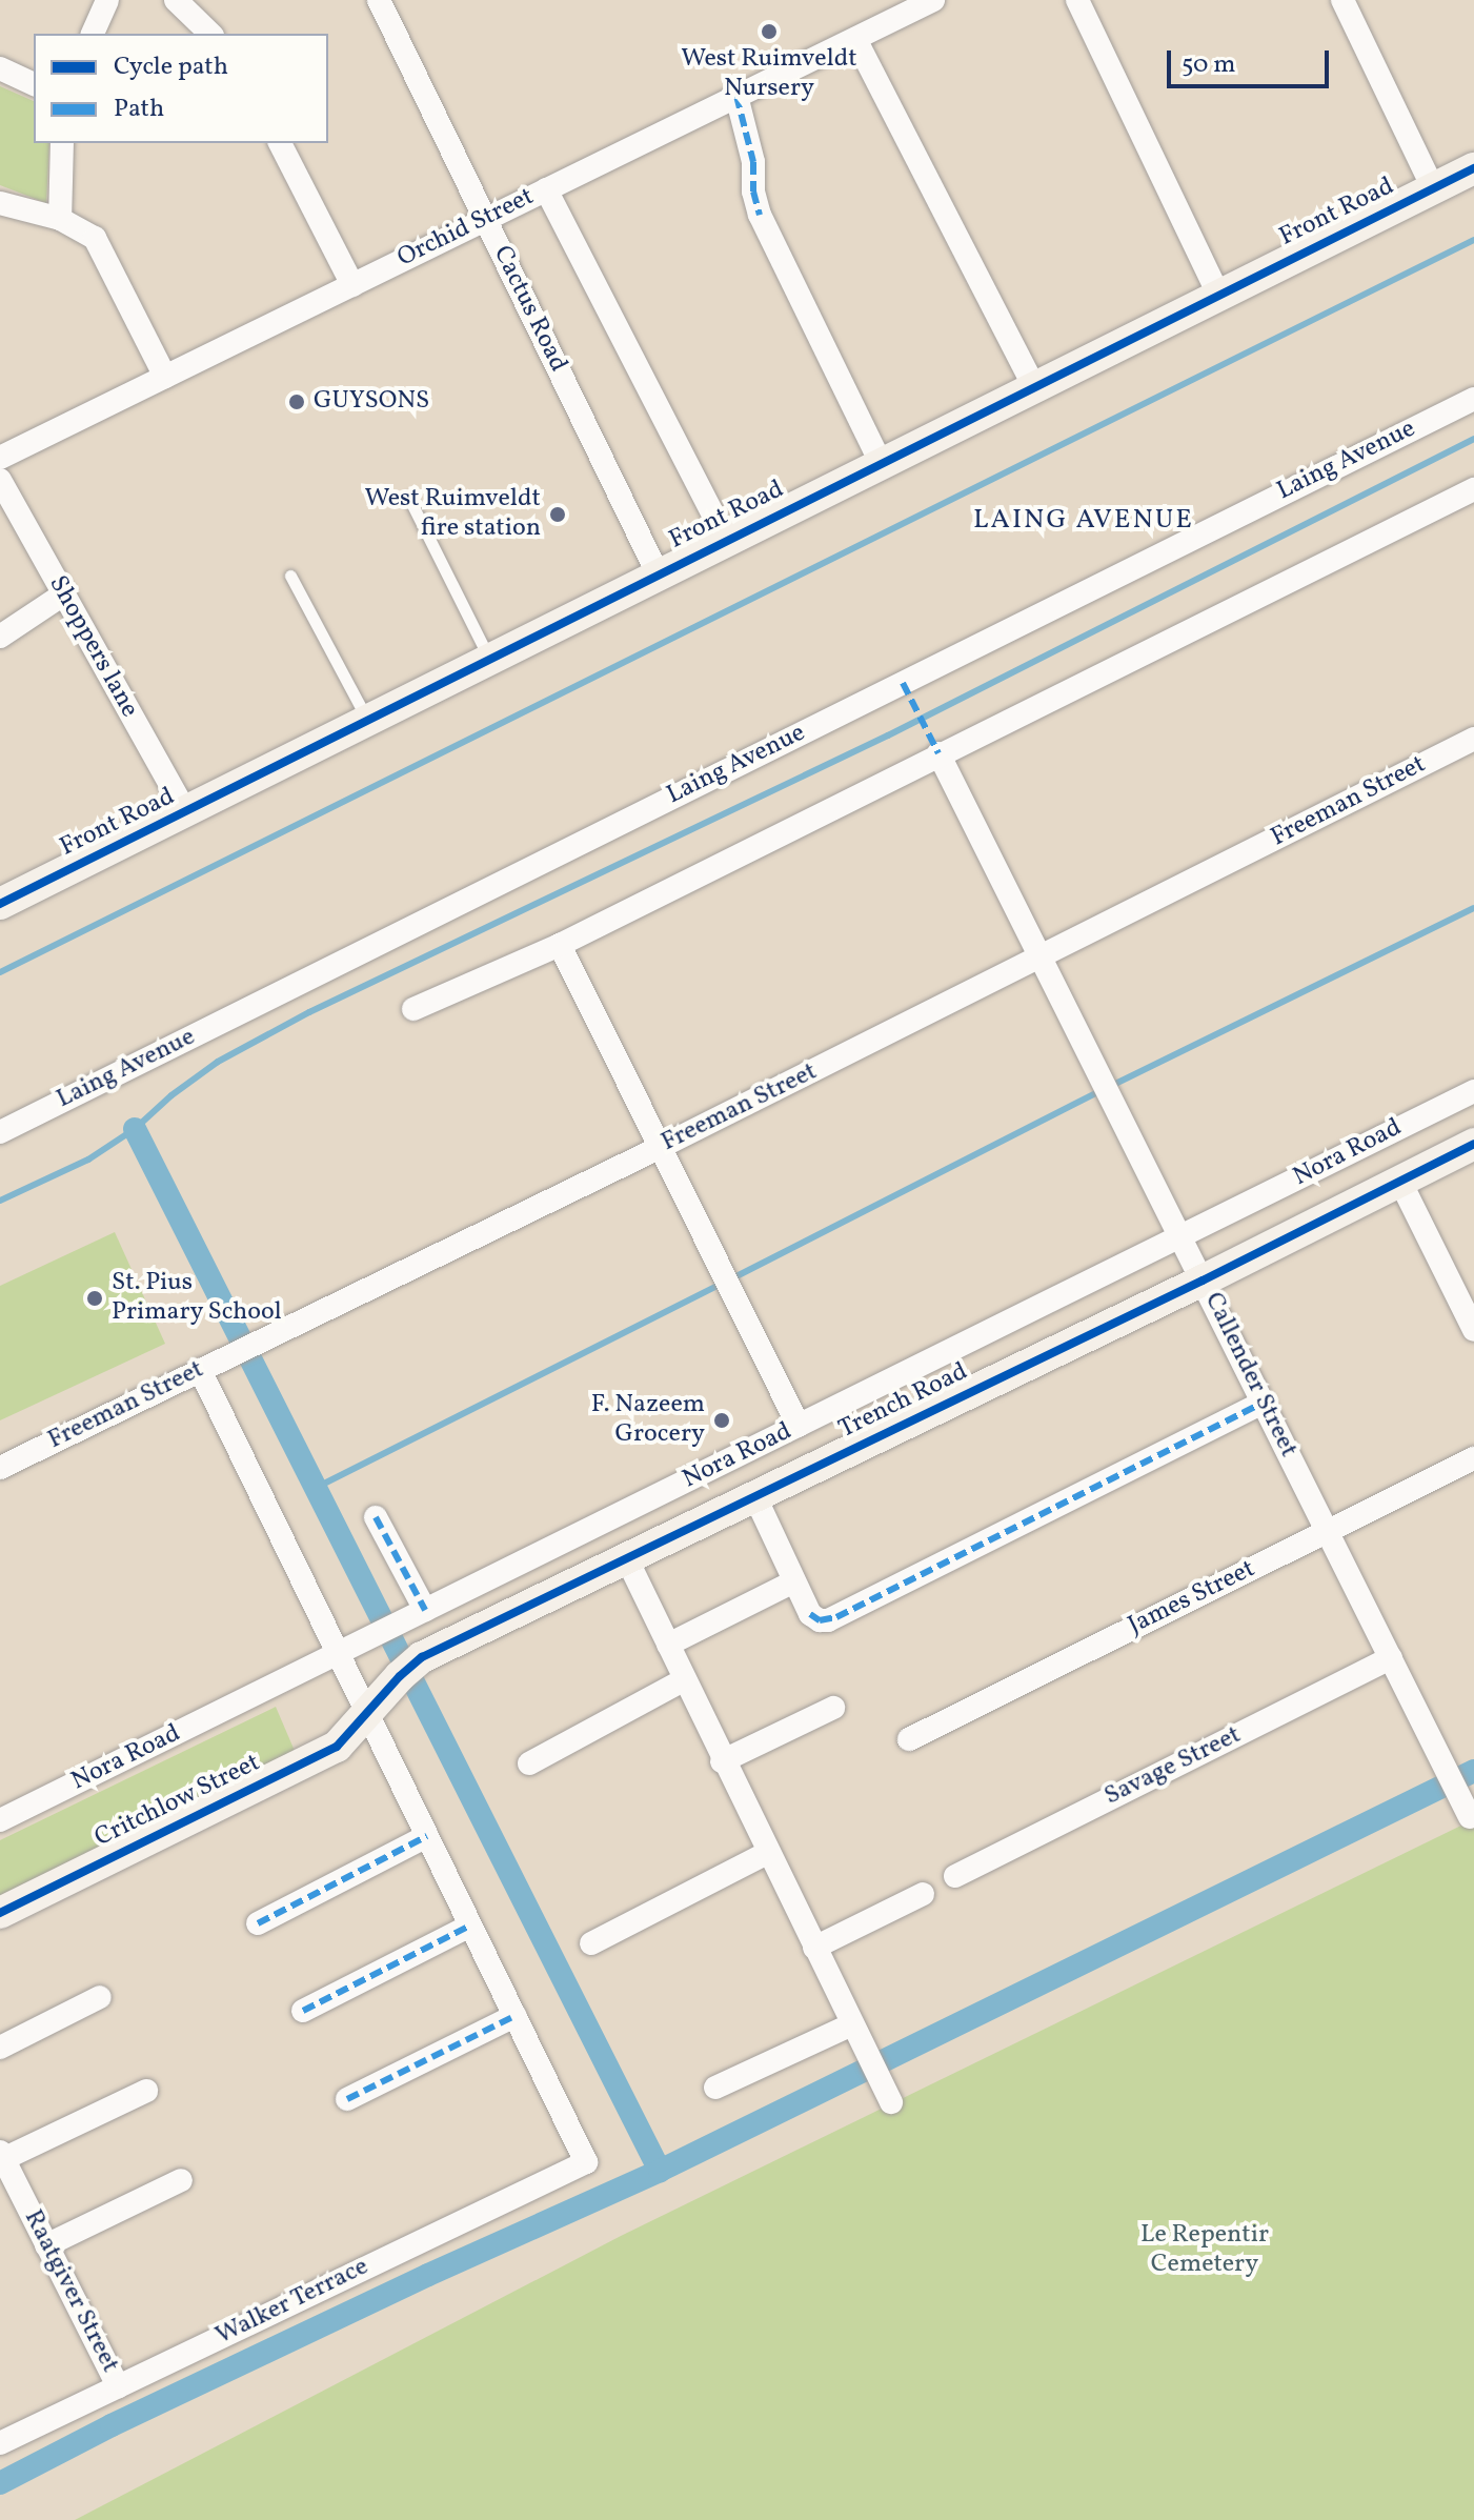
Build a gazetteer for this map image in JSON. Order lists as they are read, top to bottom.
{
  "streets": {
    "street": [
      "Front Road",
      "Orchid Street",
      "Cactus Road",
      "Laing Avenue",
      "Shoppers lane",
      "Freeman Street",
      "Nora Road",
      "Callender Street",
      "Trench Road",
      "James Street",
      "Savage Street",
      "Critchlow Street",
      "Raatgiver Street",
      "Walker Terrace"
    ]
  },
  "crossings": [
    ["Front Road", "Cactus Road"],
    ["Front Road", "Shoppers lane"],
    ["Orchid Street", "Cactus Road"],
    ["Freeman Street", "Callender Street"],
    ["Nora Road", "Callender Street"],
    ["Callender Street", "Trench Road"],
    ["Callender Street", "James Street"],
    ["Callender Street", "Savage Street"],
    ["Trench Road", "Critchlow Street"],
    ["Raatgiver Street", "Walker Terrace"]
  ],
  "districts": ["LAING AVENUE"],
  "parks": ["Le Repentir Cemetery"],
  "places": [
    "West Ruimveldt Nursery",
    "GUYSONS",
    "West Ruimveldt fire station",
    "St. Pius Primary School",
    "F. Nazeem Grocery"
  ],
  "legend": ["Cycle path", "Path"],
  "scale_bar": "50 m"
}
